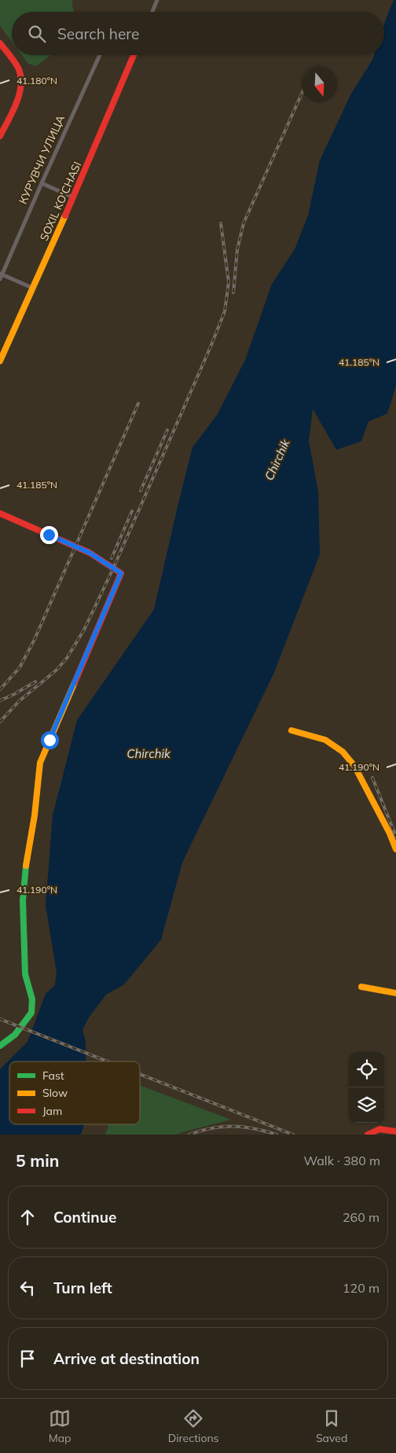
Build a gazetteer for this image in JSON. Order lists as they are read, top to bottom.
{
  "streets": {
    "street": ["КУРУВЧИ УЛИЦА", "SOXIL KO'CHASI"]
  },
  "water": ["Chirchik"],
  "legend": ["Fast", "Slow", "Jam"],
  "north": "bottom",
  "page": {
    "search": "Search here",
    "heading": ["5 min", "Walk · 380 m"],
    "list": [
      ["Continue", "260 m"],
      ["Turn left", "120 m"],
      "Arrive at destination"
    ],
    "nav": ["Map", "Directions", "Saved"]
  },
  "coordinates": ["41.180°N", "41.185°N", "41.190°N"]
}
